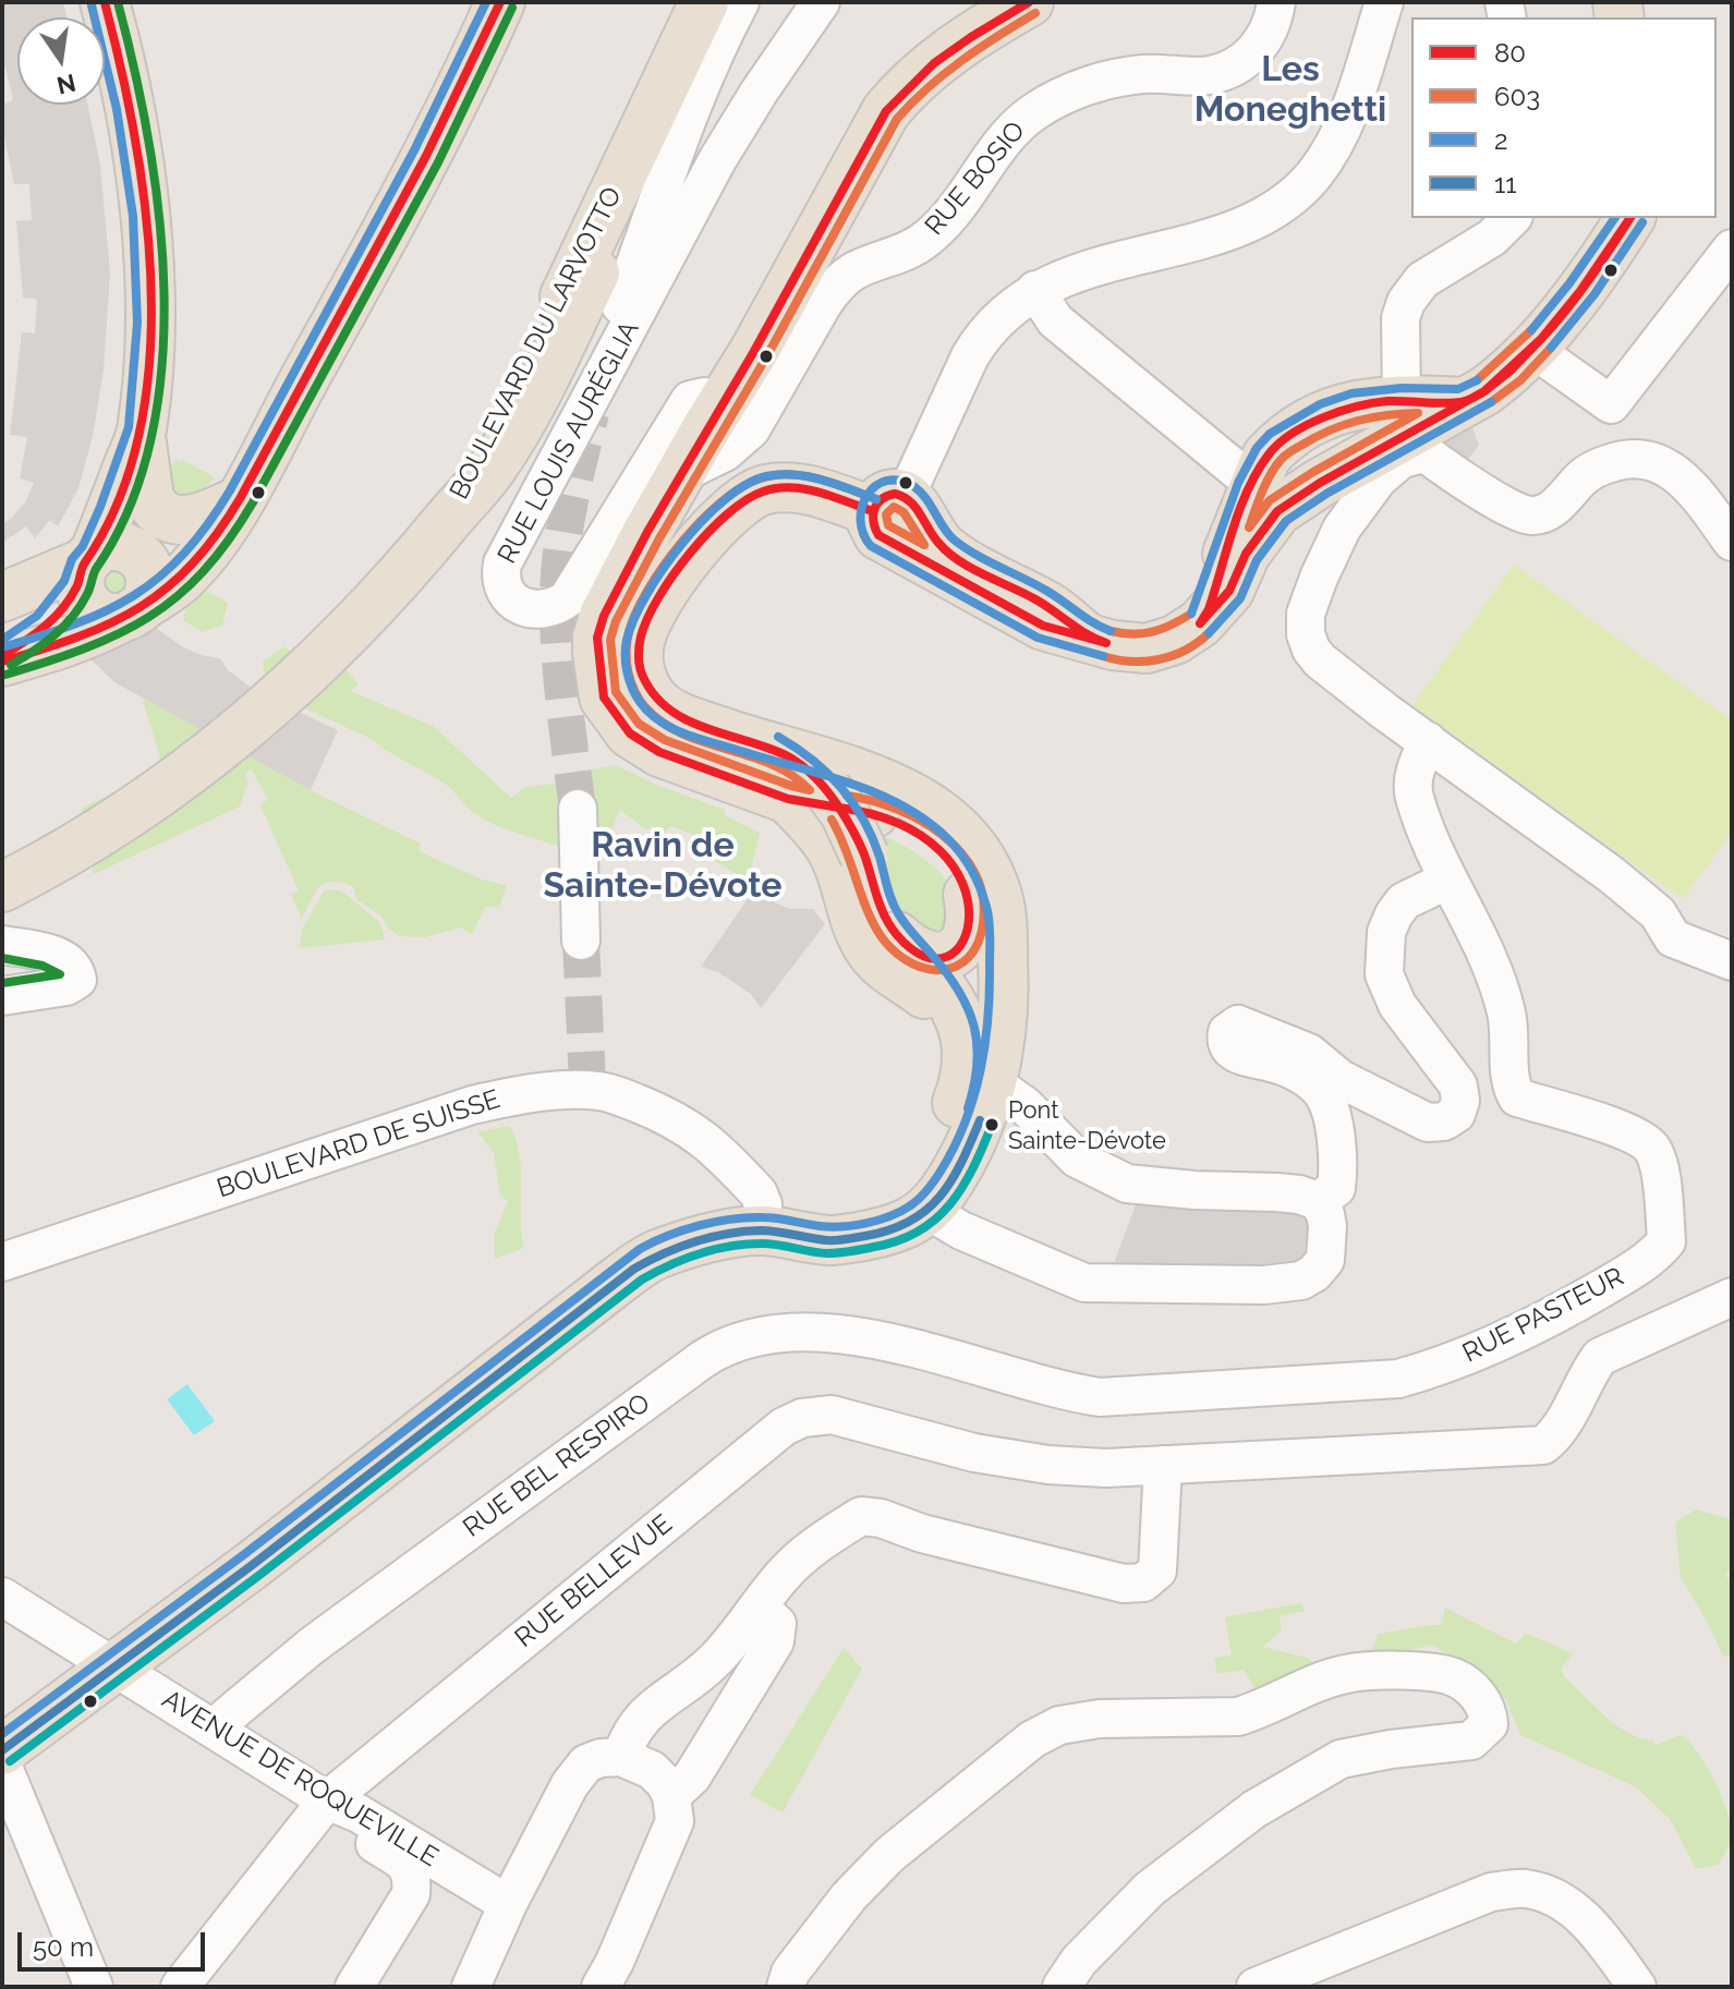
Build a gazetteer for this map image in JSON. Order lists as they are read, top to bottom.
{
  "streets": {
    "main road": ["BOULEVARD DU LARVOTTO"],
    "street": [
      "RUE BOSIO",
      "RUE LOUIS AURÉGLIA",
      "BOULEVARD DE SUISSE",
      "RUE PASTEUR",
      "RUE BEL RESPIRO",
      "RUE BELLEVUE",
      "AVENUE DE ROQUEVILLE"
    ]
  },
  "crossings": [
    ["RUE PASTEUR", "RUE BEL RESPIRO"],
    ["RUE BEL RESPIRO", "AVENUE DE ROQUEVILLE"],
    ["RUE BELLEVUE", "AVENUE DE ROQUEVILLE"]
  ],
  "districts": ["Les Moneghetti", "Ravin de Sainte-Dévote"],
  "places": ["Pont Sainte-Dévote"],
  "lines": [
    "transit line 80",
    "transit line 2",
    "transit line 603",
    "transit line 11"
  ],
  "legend": [
    "80",
    "603",
    "2",
    "11"
  ],
  "scale_bar": "50 m",
  "north": "bottom"
}
